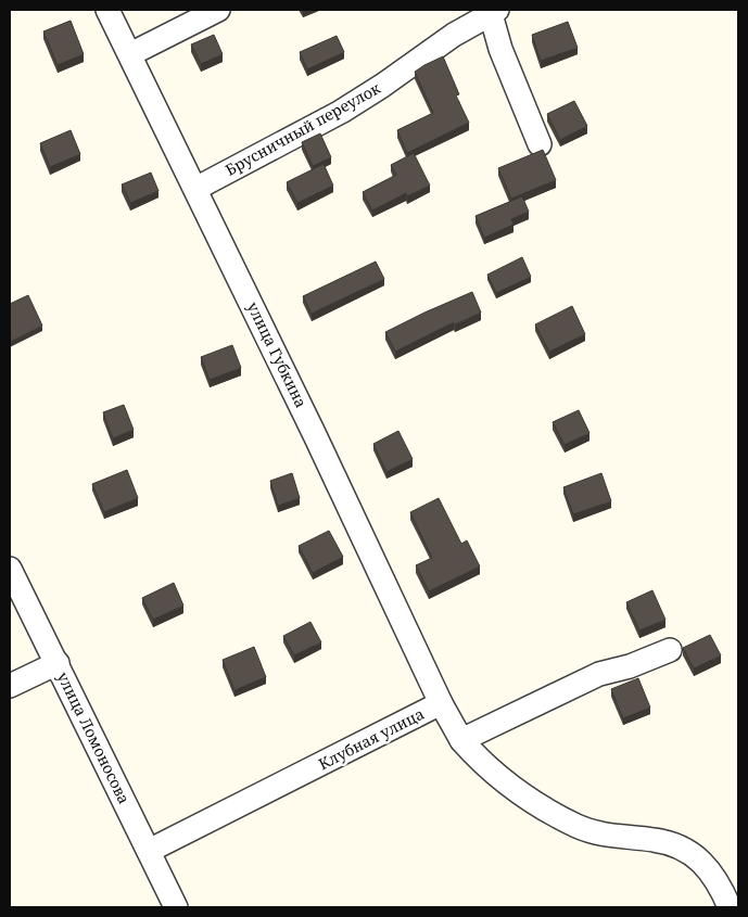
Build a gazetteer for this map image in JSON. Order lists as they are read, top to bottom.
{
  "streets": {
    "street": [
      "Брусничный переулок",
      "улица Губкина",
      "улица Ломоносова",
      "Клубная улица"
    ]
  },
  "crossings": [
    ["Брусничный переулок", "улица Губкина"],
    ["улица Губкина", "Клубная улица"],
    ["улица Ломоносова", "Клубная улица"]
  ]
}
